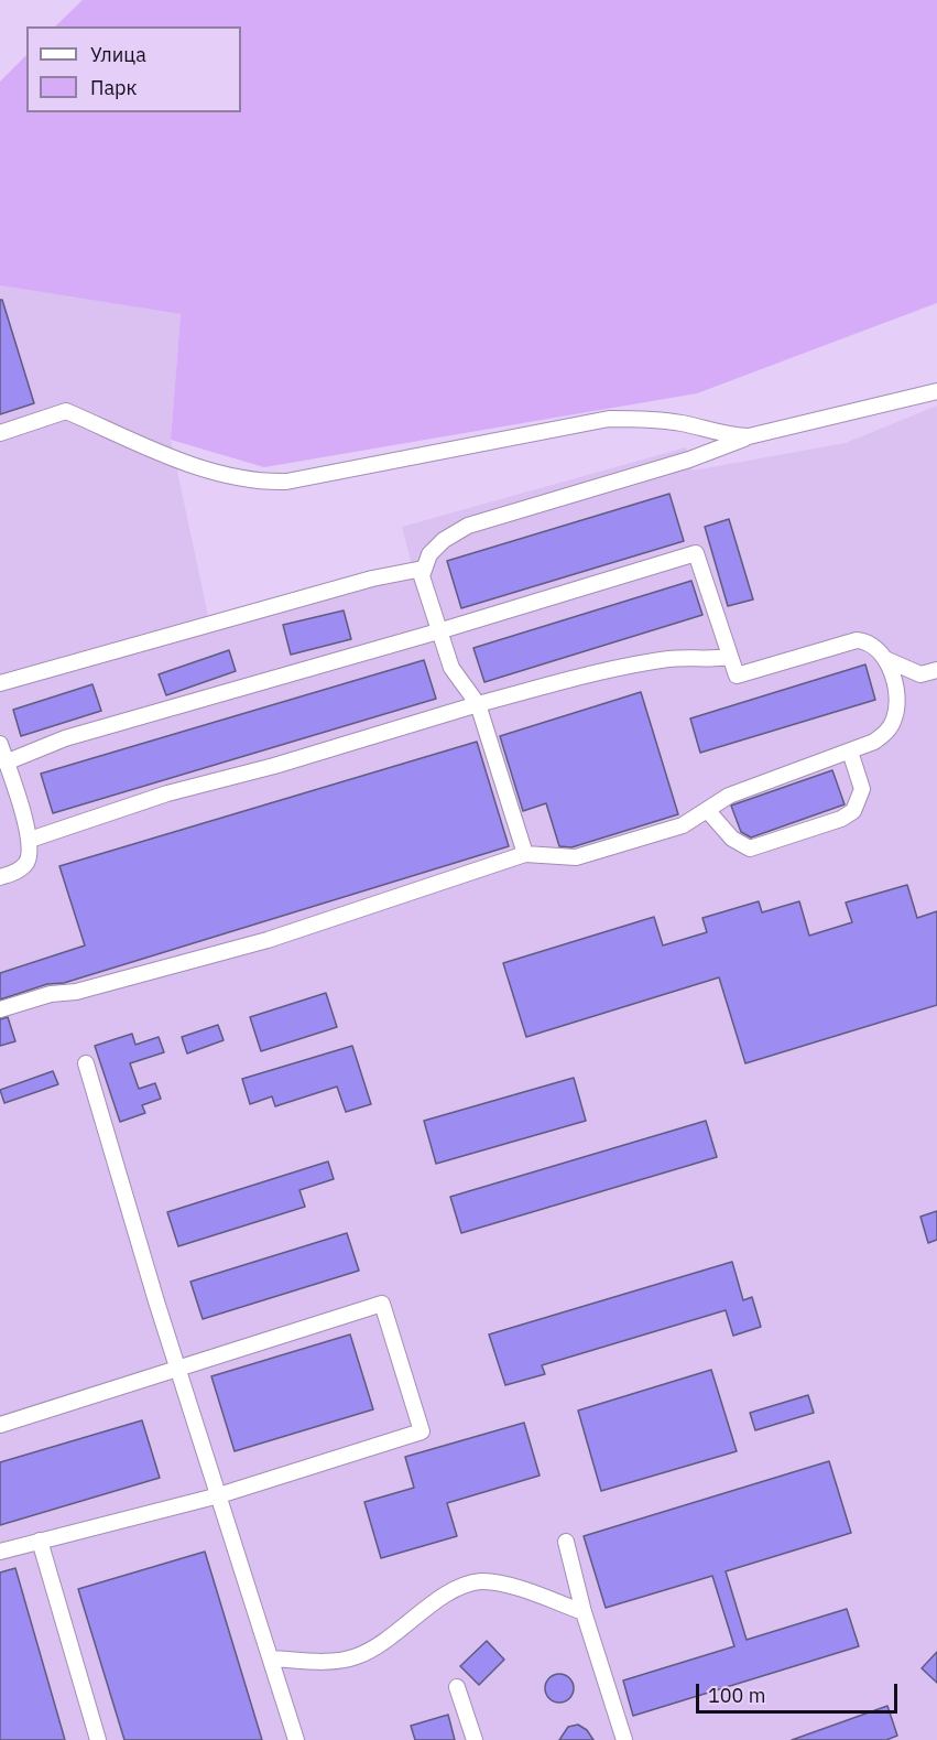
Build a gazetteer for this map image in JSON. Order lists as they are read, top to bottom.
{
  "legend": ["Улица", "Парк"],
  "scale_bar": "100 m"
}
